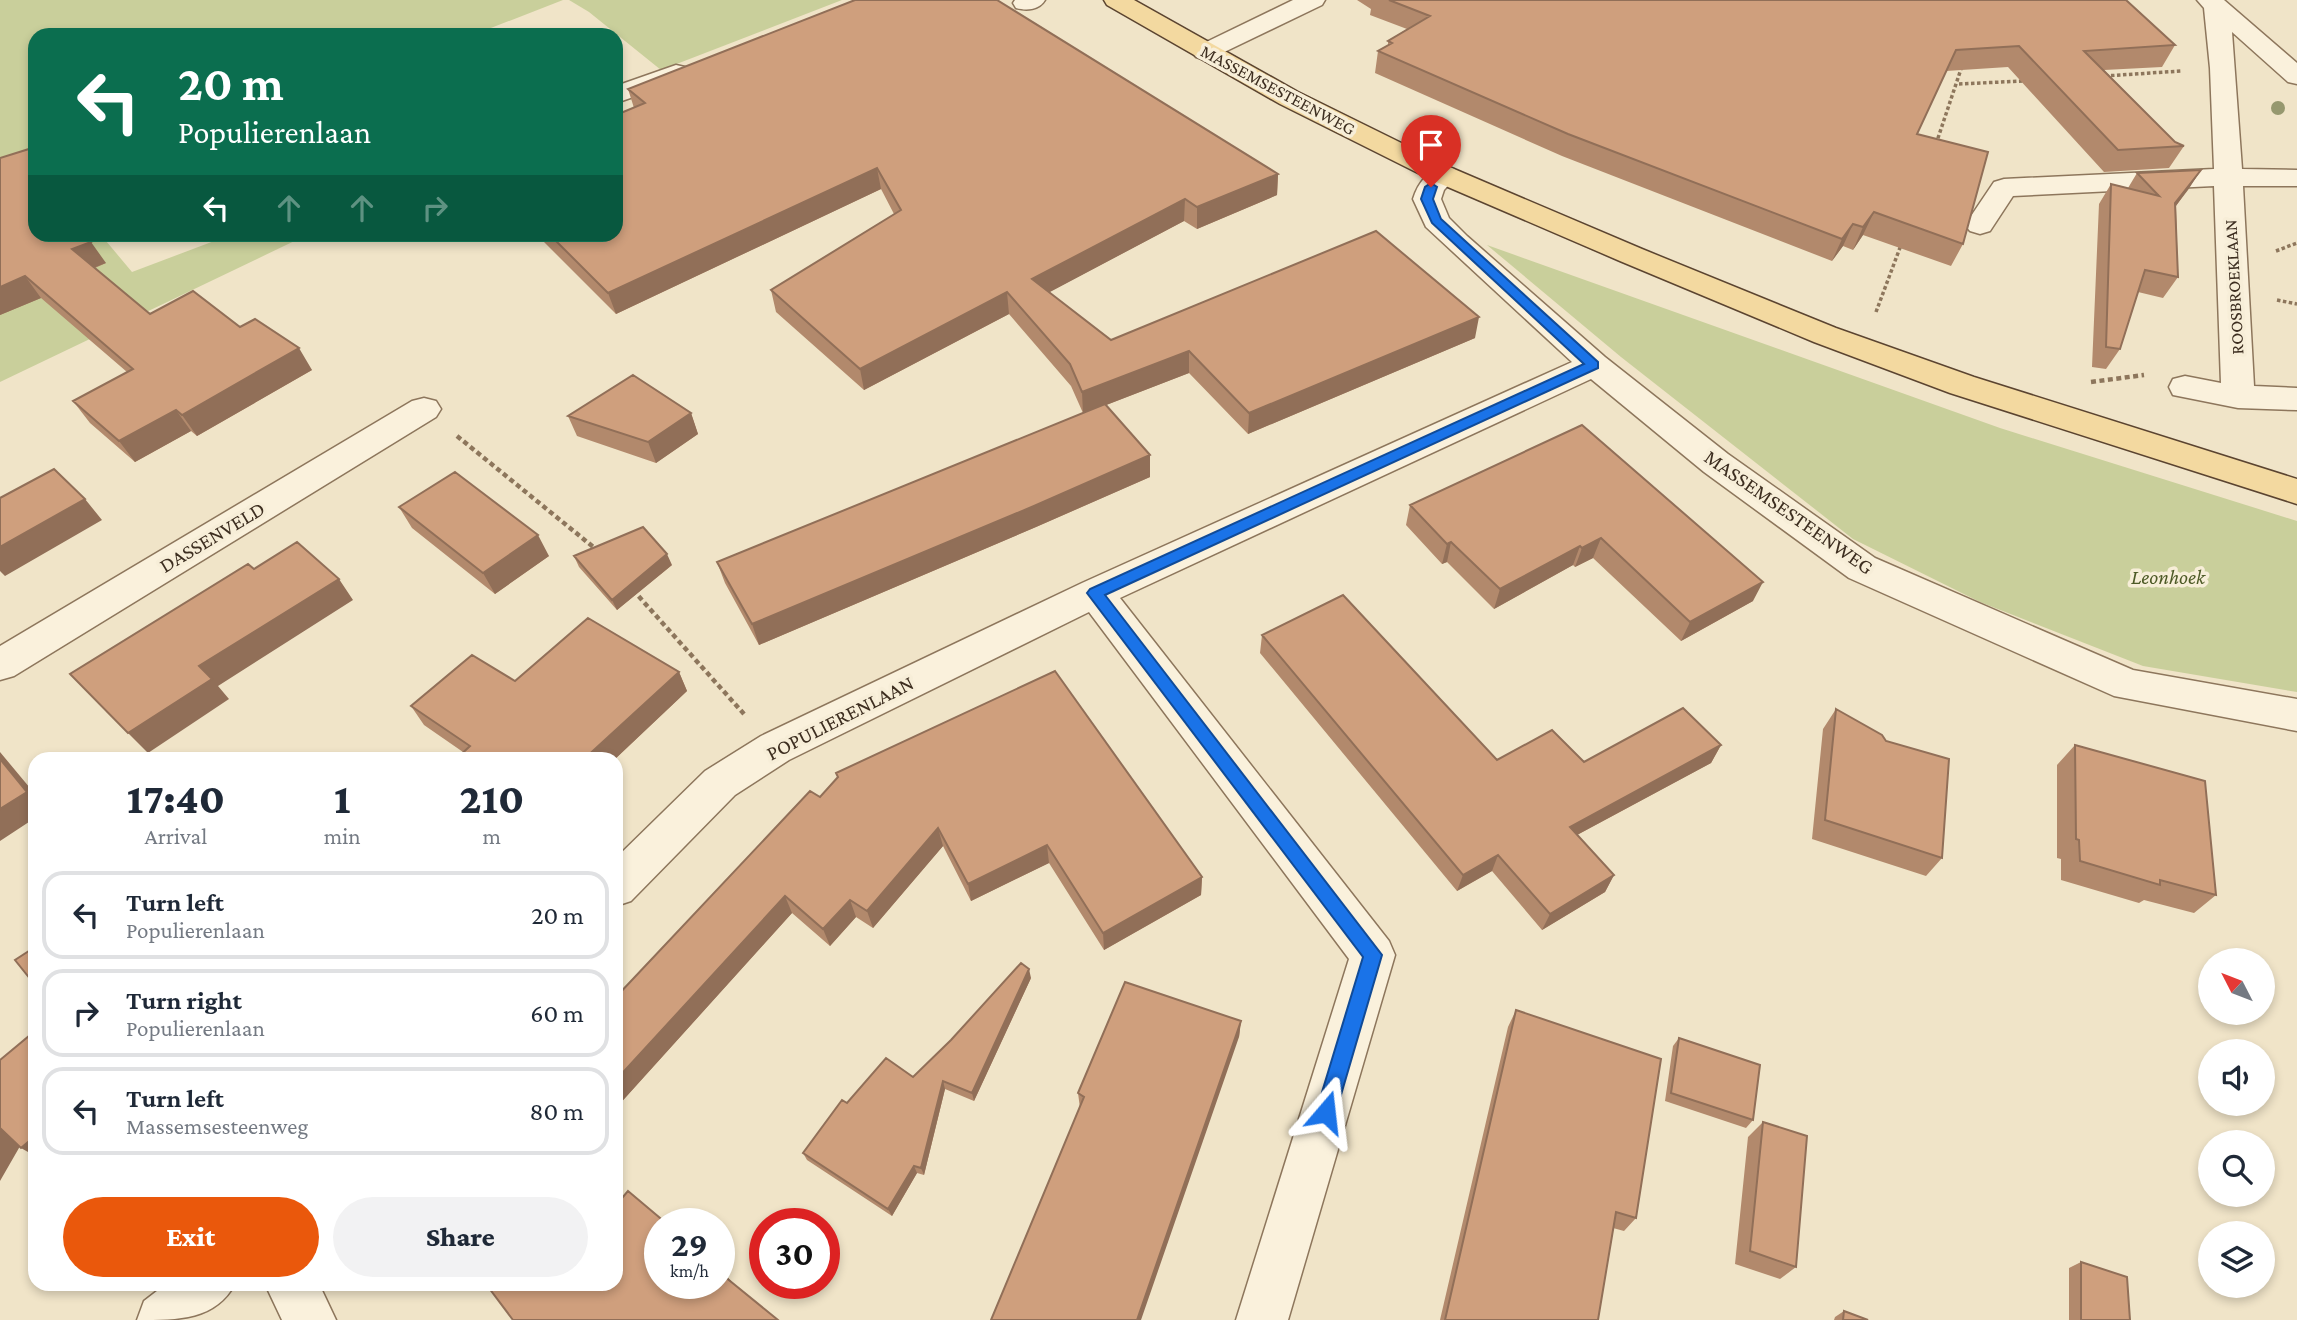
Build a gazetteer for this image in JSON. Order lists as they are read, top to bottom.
{
  "streets": {
    "main road": ["MASSEMSESTEENWEG"],
    "street": ["ROOSBROEKLAAN", "DASSENVELD", "POPULIERENLAAN"]
  },
  "crossings": [
    ["MASSEMSESTEENWEG", "POPULIERENLAAN"]
  ],
  "parks": ["Leonhoek"],
  "north": "top left",
  "page": {
    "turn": ["20 m", "Populierenlaan"],
    "eta": [
      "17:40",
      "Arrival",
      "1",
      "min",
      "210",
      "m"
    ],
    "list": [
      {
        "name": "Turn left",
        "note": "Populierenlaan",
        "value": "20 m"
      },
      {
        "name": "Turn right",
        "note": "Populierenlaan",
        "value": "60 m"
      },
      {
        "name": "Turn left",
        "note": "Massemsesteenweg",
        "value": "80 m"
      }
    ],
    "buttons": ["Exit", "Share"],
    "speed": "29 km/h",
    "limit": "30"
  }
}
